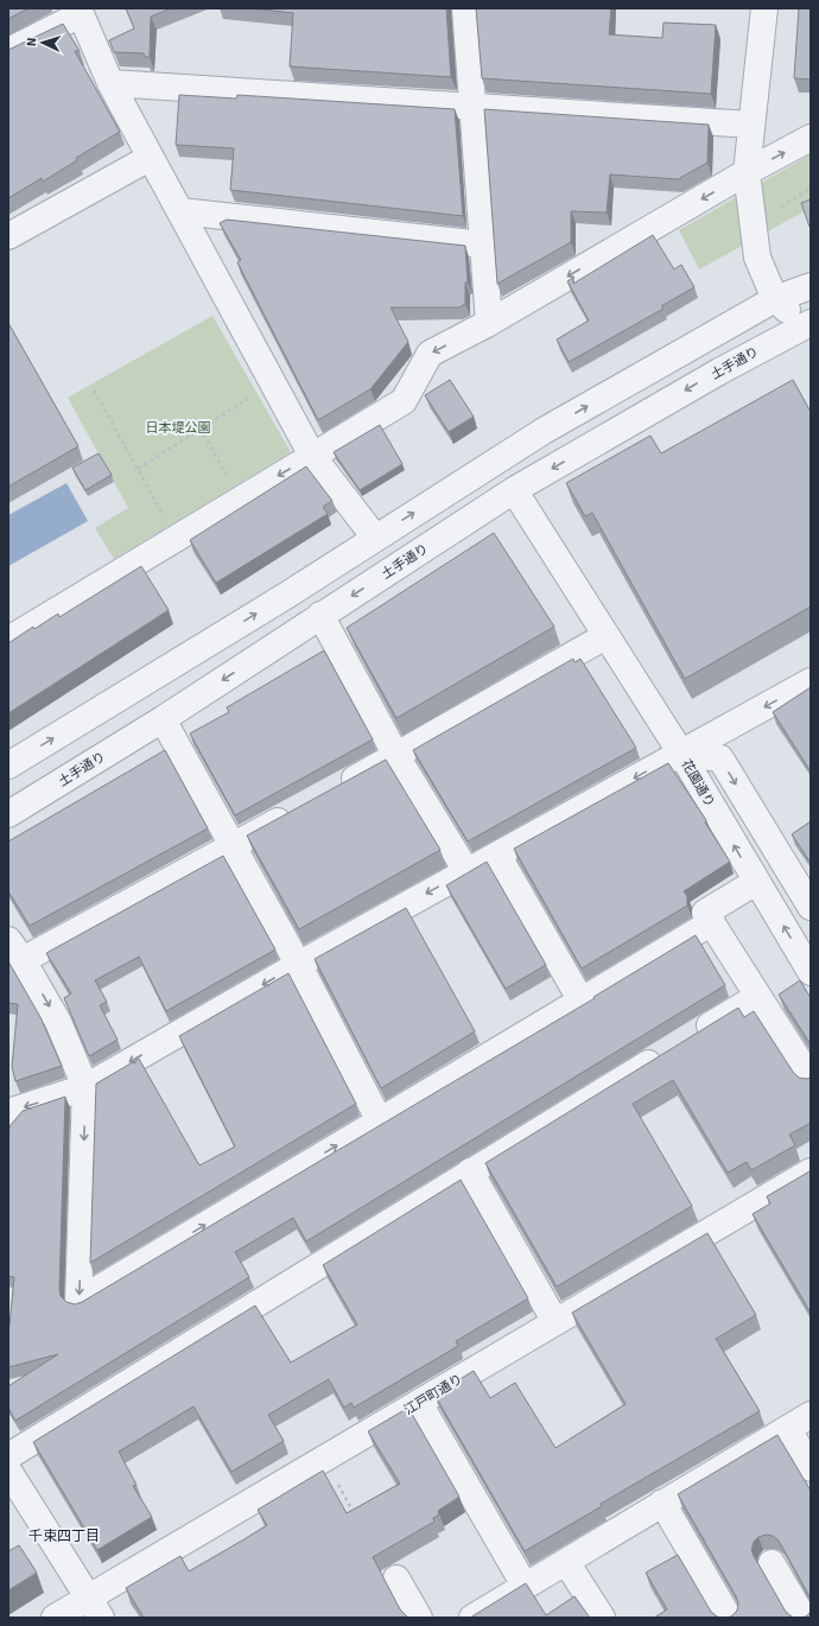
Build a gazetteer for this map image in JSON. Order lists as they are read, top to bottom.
{
  "streets": {
    "street": ["土手通り", "花園通り", "江戸町通り"]
  },
  "districts": ["千束四丁目"],
  "parks": ["日本堤公園"],
  "north": "left"
}
